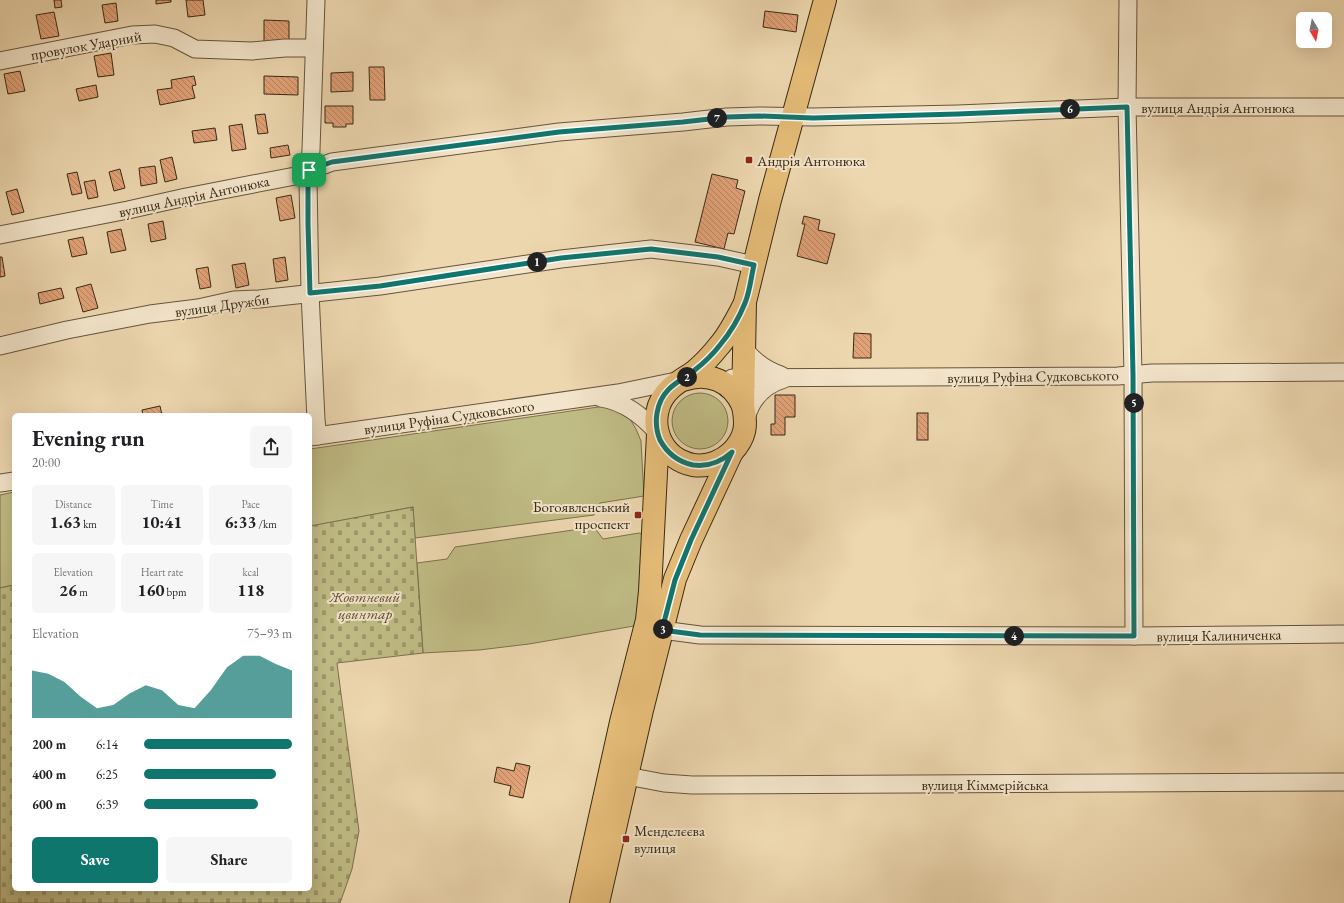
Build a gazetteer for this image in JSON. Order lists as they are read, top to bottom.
{
  "streets": {
    "main road": ["вулиця Руфіна Судковського"],
    "street": [
      "провулок Ударний",
      "вулиця Андрія Антонюка",
      "вулиця Дружби",
      "вулиця Калиниченка",
      "вулиця Кіммерійська"
    ]
  },
  "parks": ["Жовтневий цвинтар"],
  "places": {
    "transit": ["Андрія Антонюка", "Богоявленський проспект", "Менделєєва вулиця"]
  },
  "north": "bottom",
  "page": {
    "pins": [
      "6",
      "7",
      "1",
      "2",
      "5",
      "3",
      "4"
    ],
    "heading": ["Evening run", "20:00"],
    "stats": [
      ["Distance", "1.63 km"],
      ["Time", "10:41"],
      ["Pace", "6:33 /km"],
      ["Elevation", "26 m"],
      ["Heart rate", "160 bpm"],
      ["kcal", "118"]
    ],
    "chart": ["Elevation", "75–93 m"],
    "list": [
      {
        "name": "200 m",
        "note": "6:14"
      },
      {
        "name": "400 m",
        "note": "6:25"
      },
      {
        "name": "600 m",
        "note": "6:39"
      }
    ],
    "buttons": ["Save", "Share"]
  }
}
